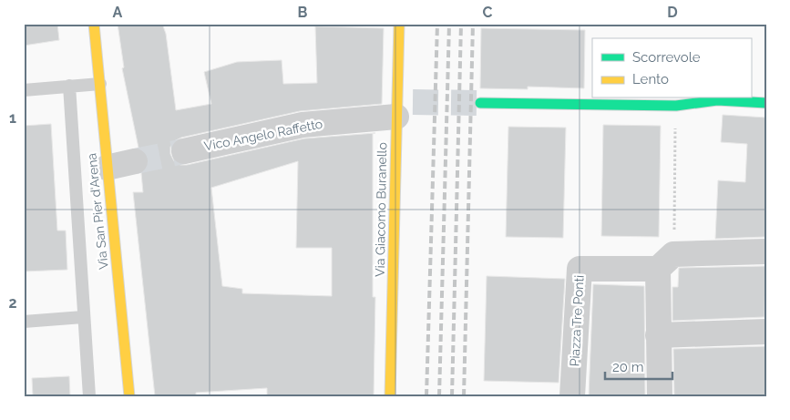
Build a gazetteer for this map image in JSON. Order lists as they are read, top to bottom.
{
  "streets": {
    "street": [
      "Vico Angelo Raffetto",
      "Via Giacomo Buranello",
      "Via San Pier d'Arena",
      "Piazza Tre Ponti"
    ]
  },
  "crossings": [
    ["Vico Angelo Raffetto", "Via Giacomo Buranello"]
  ],
  "legend": ["Scorrevole", "Lento"],
  "scale_bar": "20 m",
  "grid": {
    "columns": [
      "A",
      "B",
      "C",
      "D"
    ],
    "rows": ["1", "2"]
  }
}
